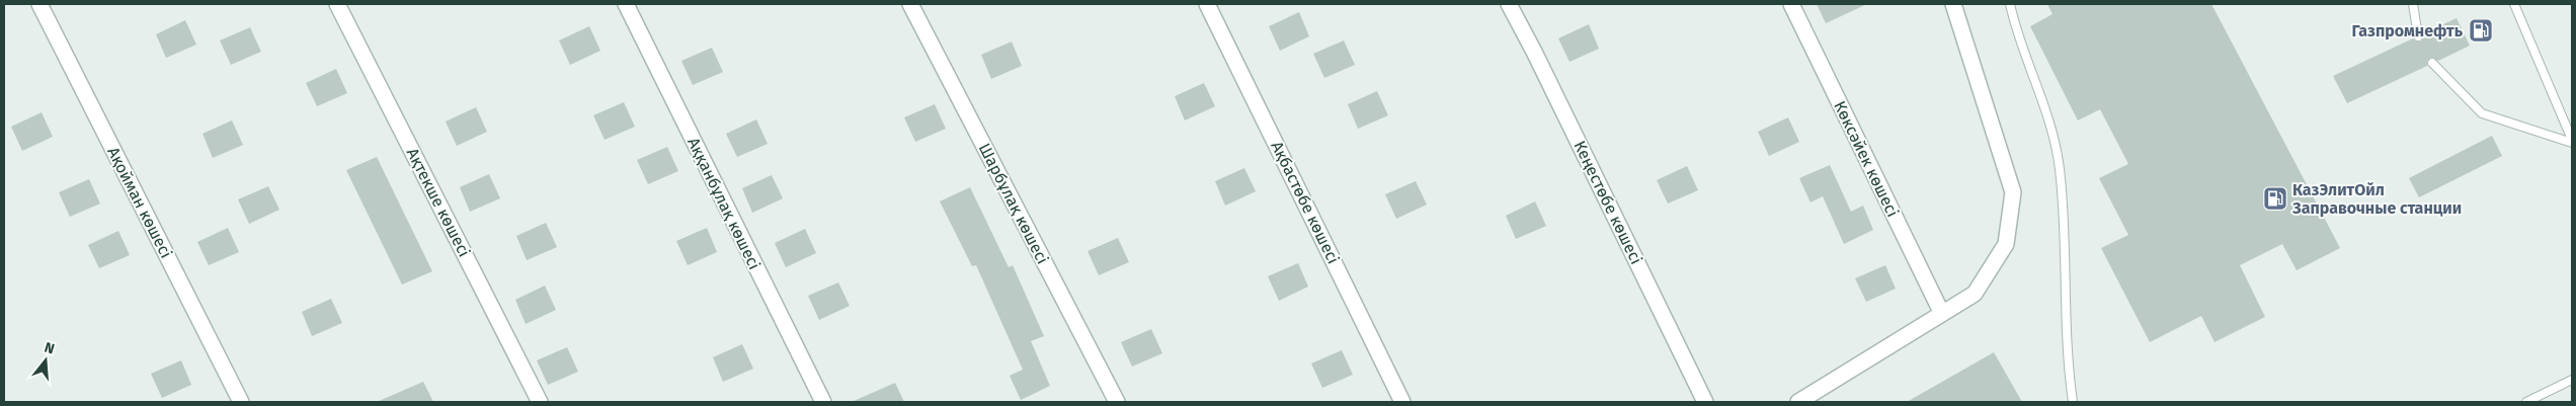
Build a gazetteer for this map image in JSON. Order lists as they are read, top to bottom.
{
  "streets": {
    "street": [
      "Көксәйек көшесі",
      "Ақойман көшесі",
      "Ақтекше көшесі",
      "Ақбастөбе көшесі",
      "Кеңестөбе көшесі",
      "Аққанбұлақ көшесі",
      "Шарбұлақ көшесі"
    ]
  },
  "places": {
    "fuel station": ["Газпромнефть", "КазЭлитОйл Заправочные станции"]
  },
  "north": "top"
}
